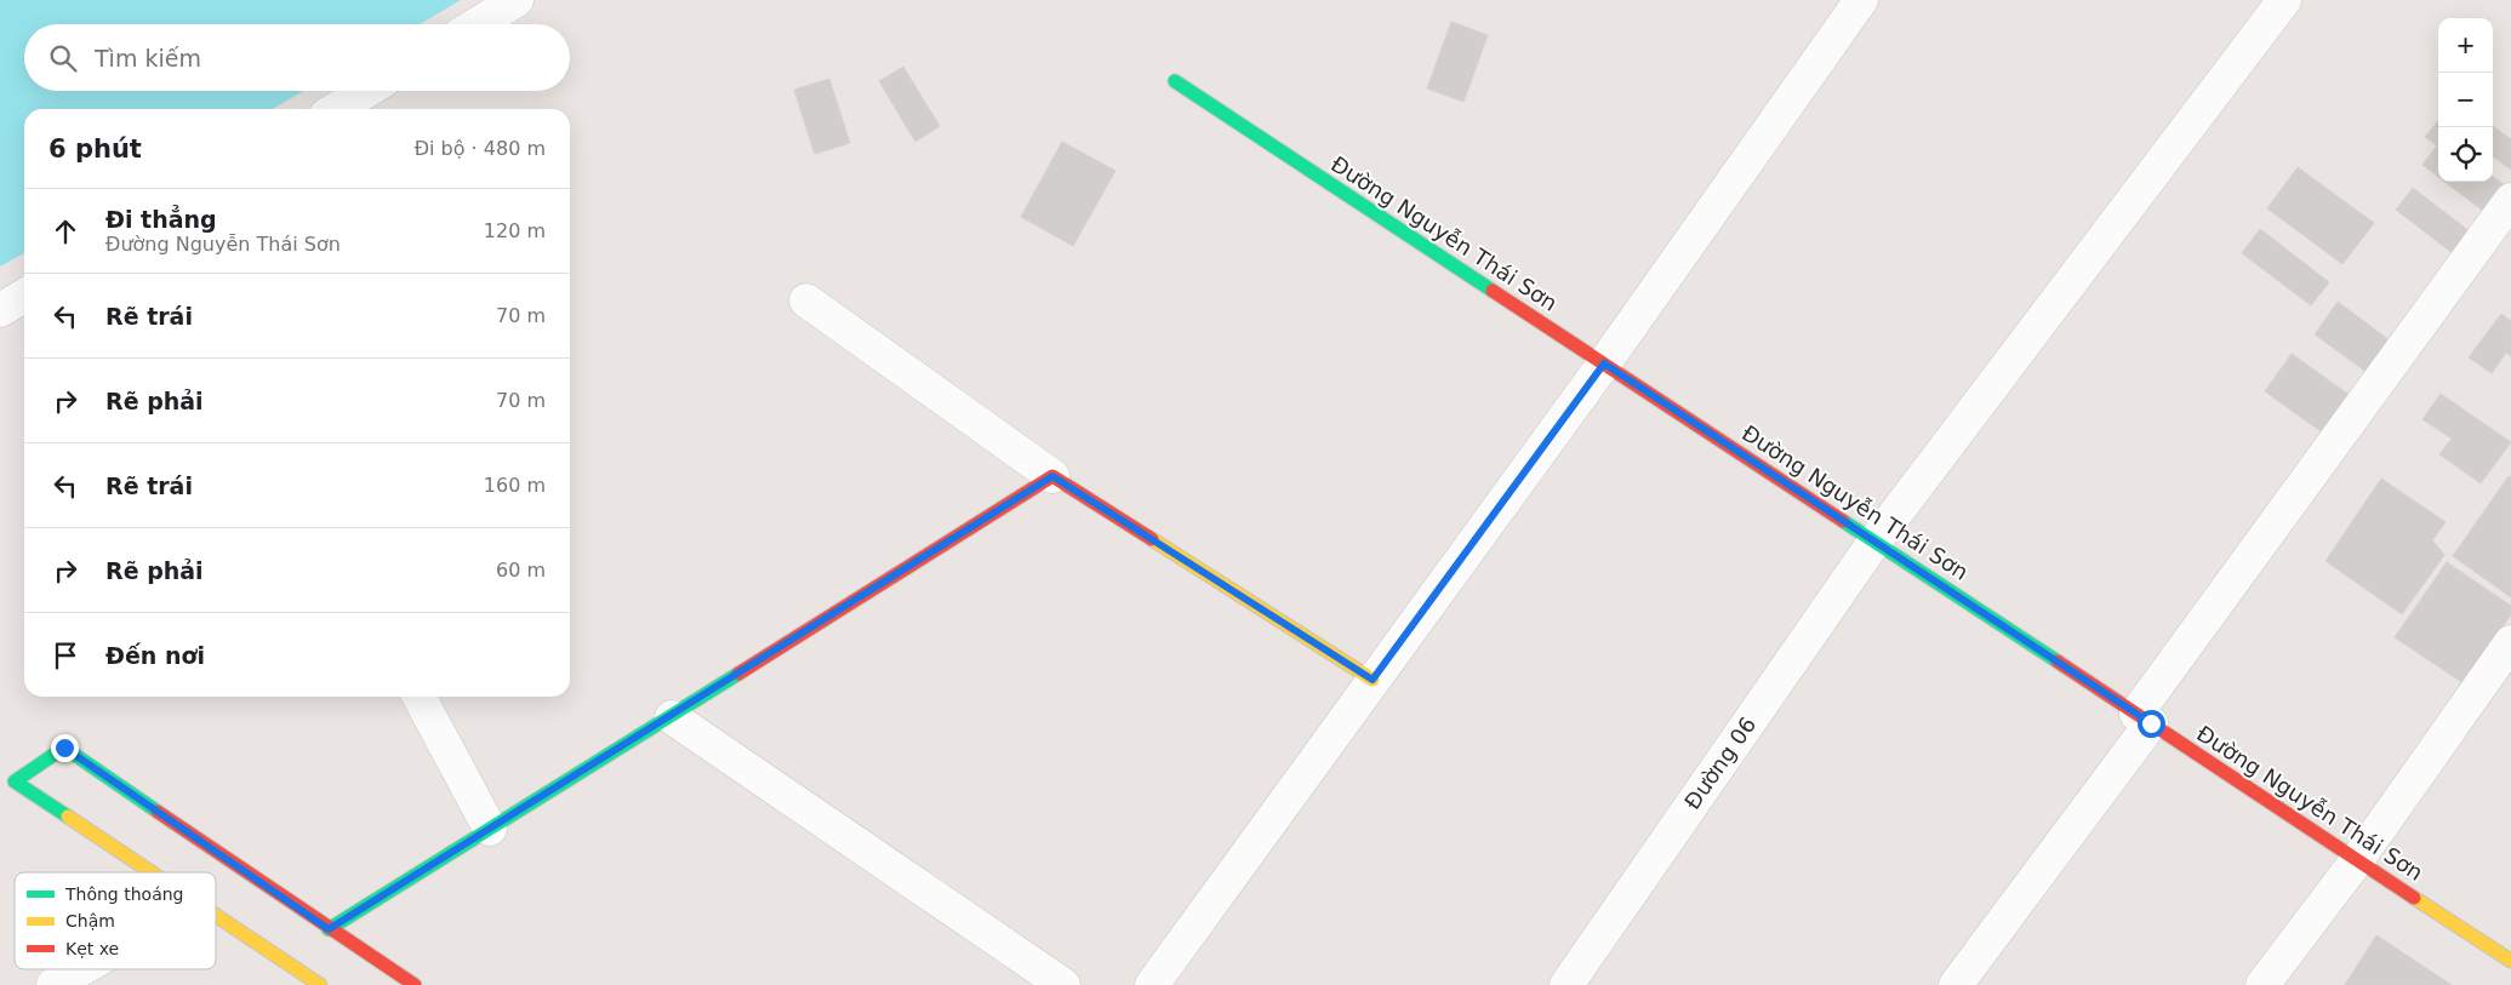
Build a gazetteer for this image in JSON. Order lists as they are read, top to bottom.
{
  "streets": {
    "street": ["Đường Nguyễn Thái Sơn", "Đường 06"]
  },
  "crossings": [
    ["Đường Nguyễn Thái Sơn", "Đường 06"]
  ],
  "legend": ["Thông thoáng", "Chậm", "Kẹt xe"],
  "page": {
    "map_buttons": ["+", "−"],
    "search": "Tìm kiếm",
    "heading": ["6 phút", "Đi bộ · 480 m"],
    "list": [
      ["Đi thẳng", "Đường Nguyễn Thái Sơn", "120 m"],
      ["Rẽ trái", "70 m"],
      ["Rẽ phải", "70 m"],
      ["Rẽ trái", "160 m"],
      ["Rẽ phải", "60 m"],
      "Đến nơi"
    ]
  }
}
